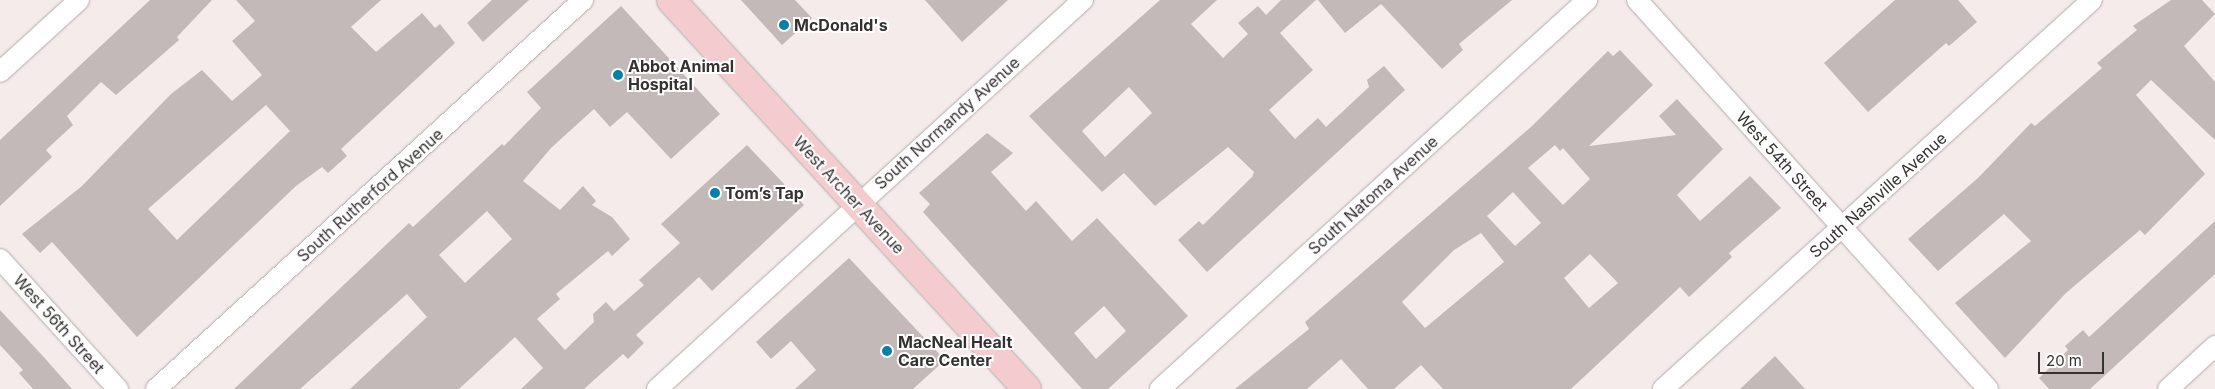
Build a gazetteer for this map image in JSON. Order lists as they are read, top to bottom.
{
  "streets": {
    "main road": ["West Archer Avenue"],
    "street": [
      "South Normandy Avenue",
      "West 54th Street",
      "South Rutherford Avenue",
      "South Natoma Avenue",
      "South Nashville Avenue",
      "West 56th Street"
    ]
  },
  "crossings": [
    ["South Normandy Avenue", "West Archer Avenue"],
    ["West 54th Street", "South Nashville Avenue"]
  ],
  "places": [
    "McDonald's",
    "Abbot Animal Hospital",
    "Tom’s Tap",
    "MacNeal Healt Care Center"
  ],
  "scale_bar": "20 m"
}
